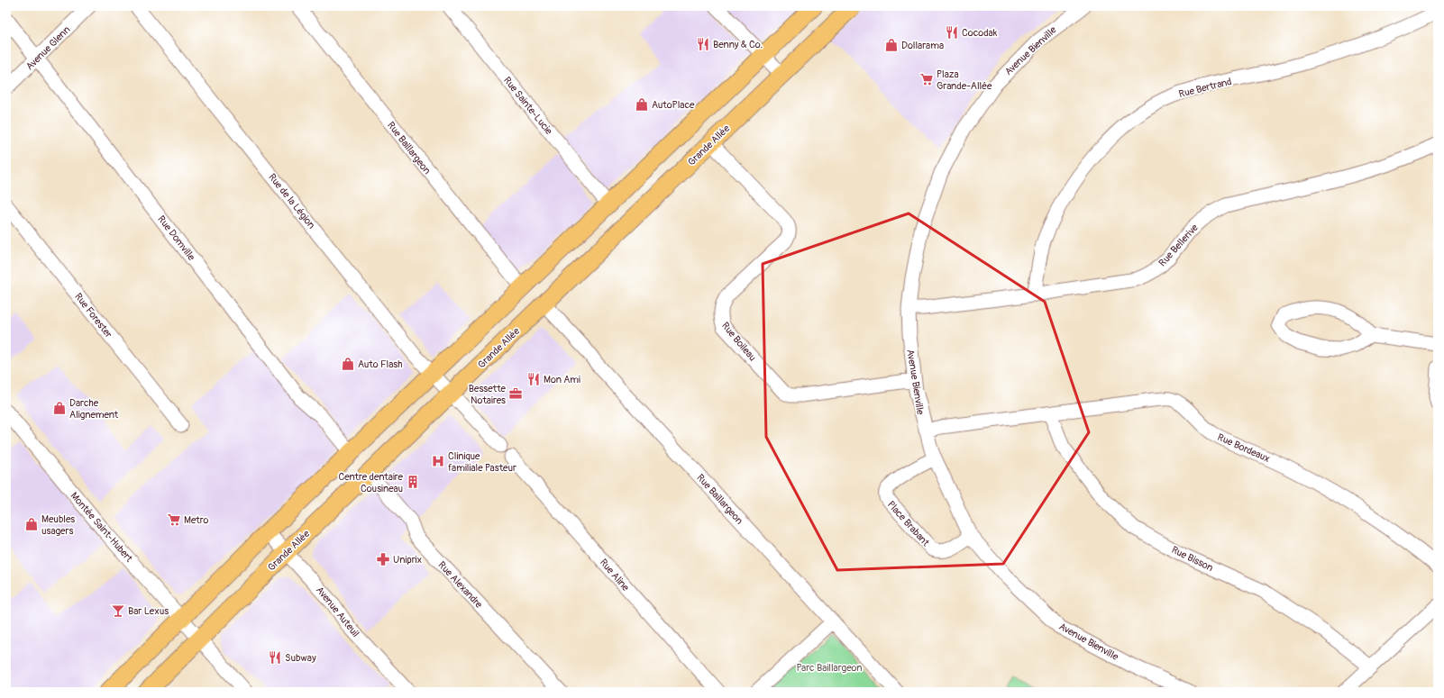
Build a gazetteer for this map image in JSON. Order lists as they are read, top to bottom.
{
  "streets": {
    "main road": ["Grande Allée"],
    "street": [
      "Avenue Glenn",
      "Avenue Bienville",
      "Rue Bertrand",
      "Rue Sainte-Lucie",
      "Rue Baillargeon",
      "Rue de la Légion",
      "Rue Domville",
      "Rue Bellerive",
      "Rue Forester",
      "Rue Boileau",
      "Rue Bordeaux",
      "Place Brabant",
      "Montée Saint-Hubert",
      "Rue Bisson",
      "Rue Aline",
      "Rue Alexandre",
      "Avenue Auteuil"
    ]
  },
  "crossings": [
    ["Avenue Glenn", "Rue Domville"],
    ["Avenue Bienville", "Rue Bellerive"],
    ["Avenue Bienville", "Rue Boileau"],
    ["Avenue Bienville", "Rue Bordeaux"],
    ["Avenue Bienville", "Place Brabant"],
    ["Rue Bertrand", "Rue Bellerive"],
    ["Grande Allée", "Rue Baillargeon"],
    ["Grande Allée", "Rue de la Légion"],
    ["Grande Allée", "Rue Boileau"],
    ["Grande Allée", "Montée Saint-Hubert"],
    ["Grande Allée", "Rue Alexandre"],
    ["Grande Allée", "Avenue Auteuil"],
    ["Rue Bordeaux", "Rue Bisson"]
  ],
  "parks": ["Parc Baillargeon"],
  "places": {
    "restaurant": [
      "Cocodak",
      "Benny & Co.",
      "Mon Ami",
      "Subway"
    ],
    "shop": [
      "Dollarama",
      "AutoPlace",
      "Auto Flash",
      "Darche Alignement",
      "Meubles usagers"
    ],
    "supermarket": ["Plaza Grande-Allée", "Metro"],
    "office": ["Bessette Notaires"],
    "hospital": ["Clinique familiale Pasteur"],
    "building": ["Centre dentaire Cousineau"],
    "pharmacy": ["Uniprix"],
    "bar": ["Bar Lexus"]
  }
}
